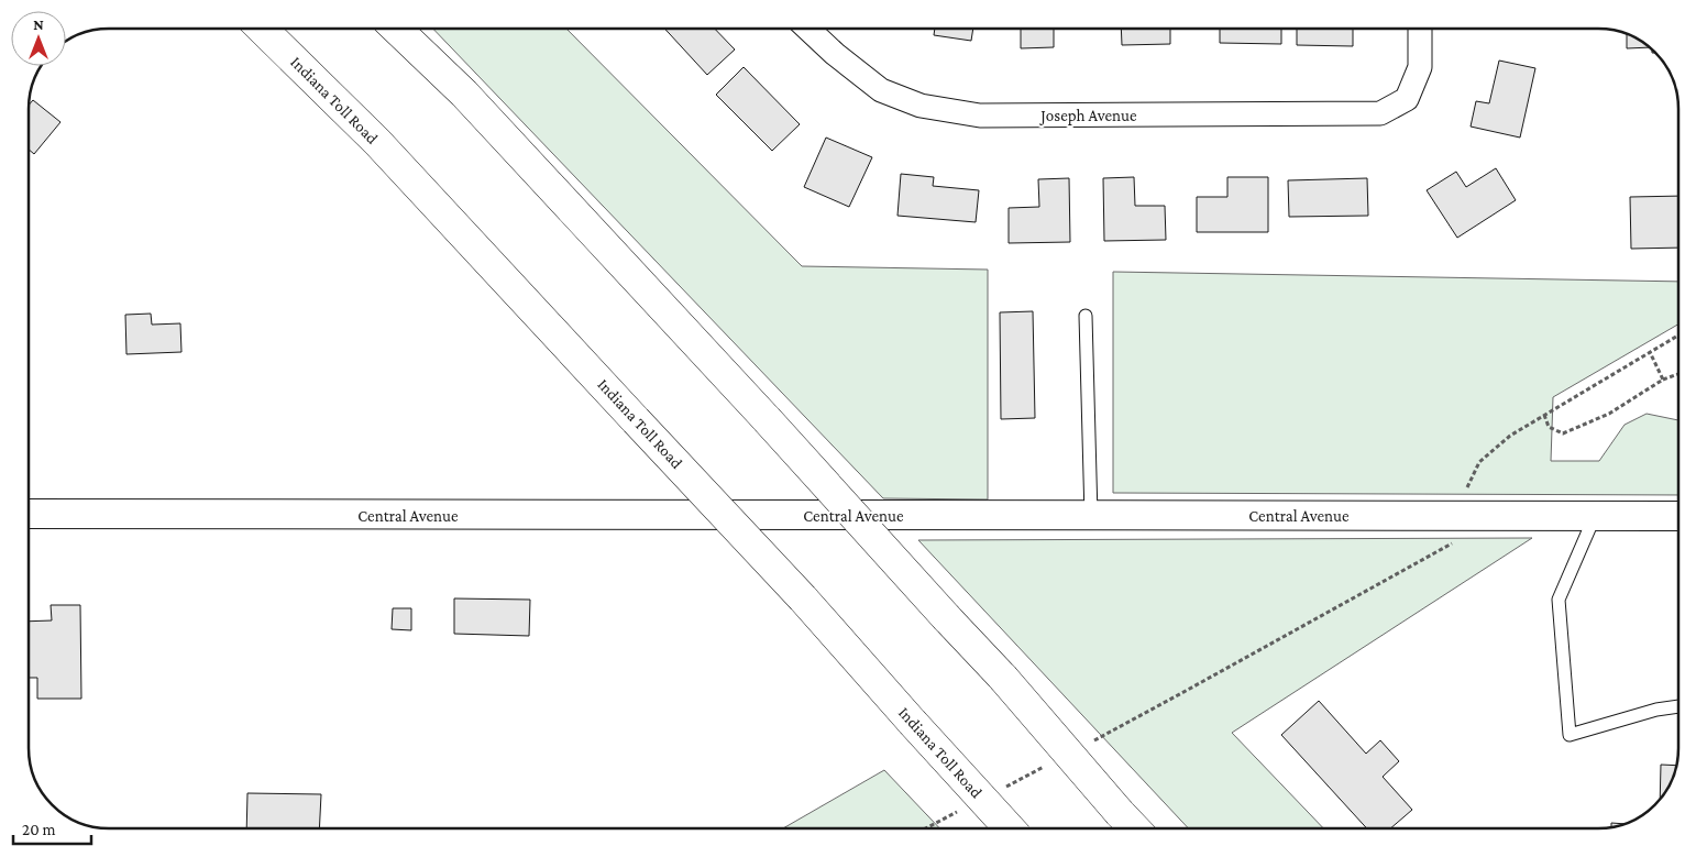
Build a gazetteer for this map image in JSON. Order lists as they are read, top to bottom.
{
  "streets": {
    "highway": ["Indiana Toll Road"],
    "street": ["Joseph Avenue", "Central Avenue"]
  },
  "scale_bar": "20 m",
  "north": "top"
}
